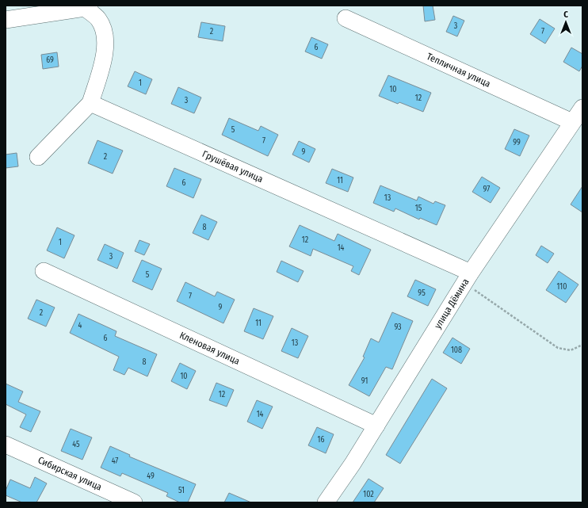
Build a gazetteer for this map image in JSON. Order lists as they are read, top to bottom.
{
  "streets": {
    "street": [
      "Тепличная улица",
      "Грушёвая улица",
      "улица Дёмина",
      "Кленовая улица",
      "Сибирская улица"
    ]
  },
  "crossings": [
    ["Тепличная улица", "улица Дёмина"],
    ["Грушёвая улица", "улица Дёмина"],
    ["улица Дёмина", "Кленовая улица"]
  ],
  "house_numbers": [
    "3",
    "2",
    "7",
    "6",
    "69",
    "1",
    "10",
    "12",
    "3",
    "5",
    "7",
    "99",
    "9",
    "2",
    "11",
    "6",
    "97",
    "13",
    "15",
    "8",
    "12",
    "1",
    "14",
    "3",
    "5",
    "110",
    "95",
    "7",
    "9",
    "2",
    "11",
    "4",
    "93",
    "6",
    "13",
    "108",
    "8",
    "10",
    "91",
    "12",
    "14",
    "16",
    "45",
    "47",
    "49",
    "51",
    "102"
  ],
  "north": "top"
}
